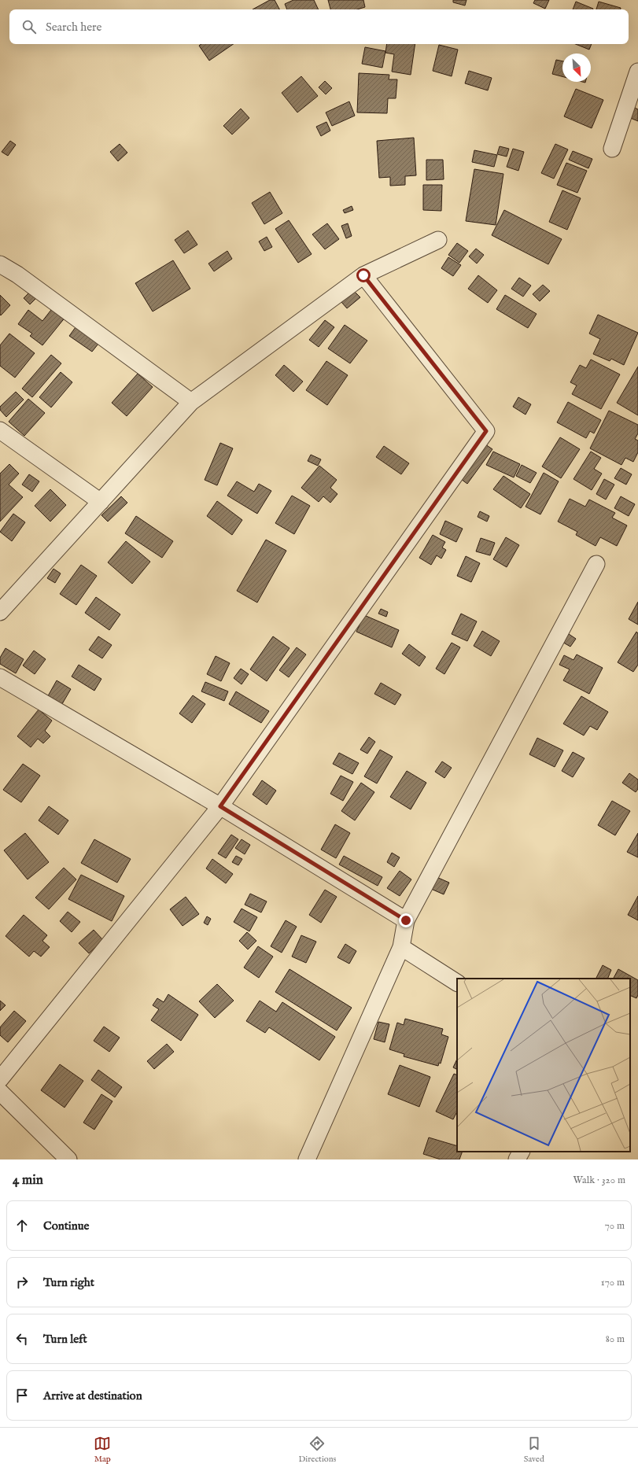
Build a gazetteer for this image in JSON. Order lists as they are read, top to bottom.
{
  "north": "bottom right",
  "page": {
    "search": "Search here",
    "heading": ["4 min", "Walk · 320 m"],
    "list": [
      ["Continue", "70 m"],
      ["Turn right", "170 m"],
      ["Turn left", "80 m"],
      "Arrive at destination"
    ],
    "nav": ["Map", "Directions", "Saved"]
  }
}
